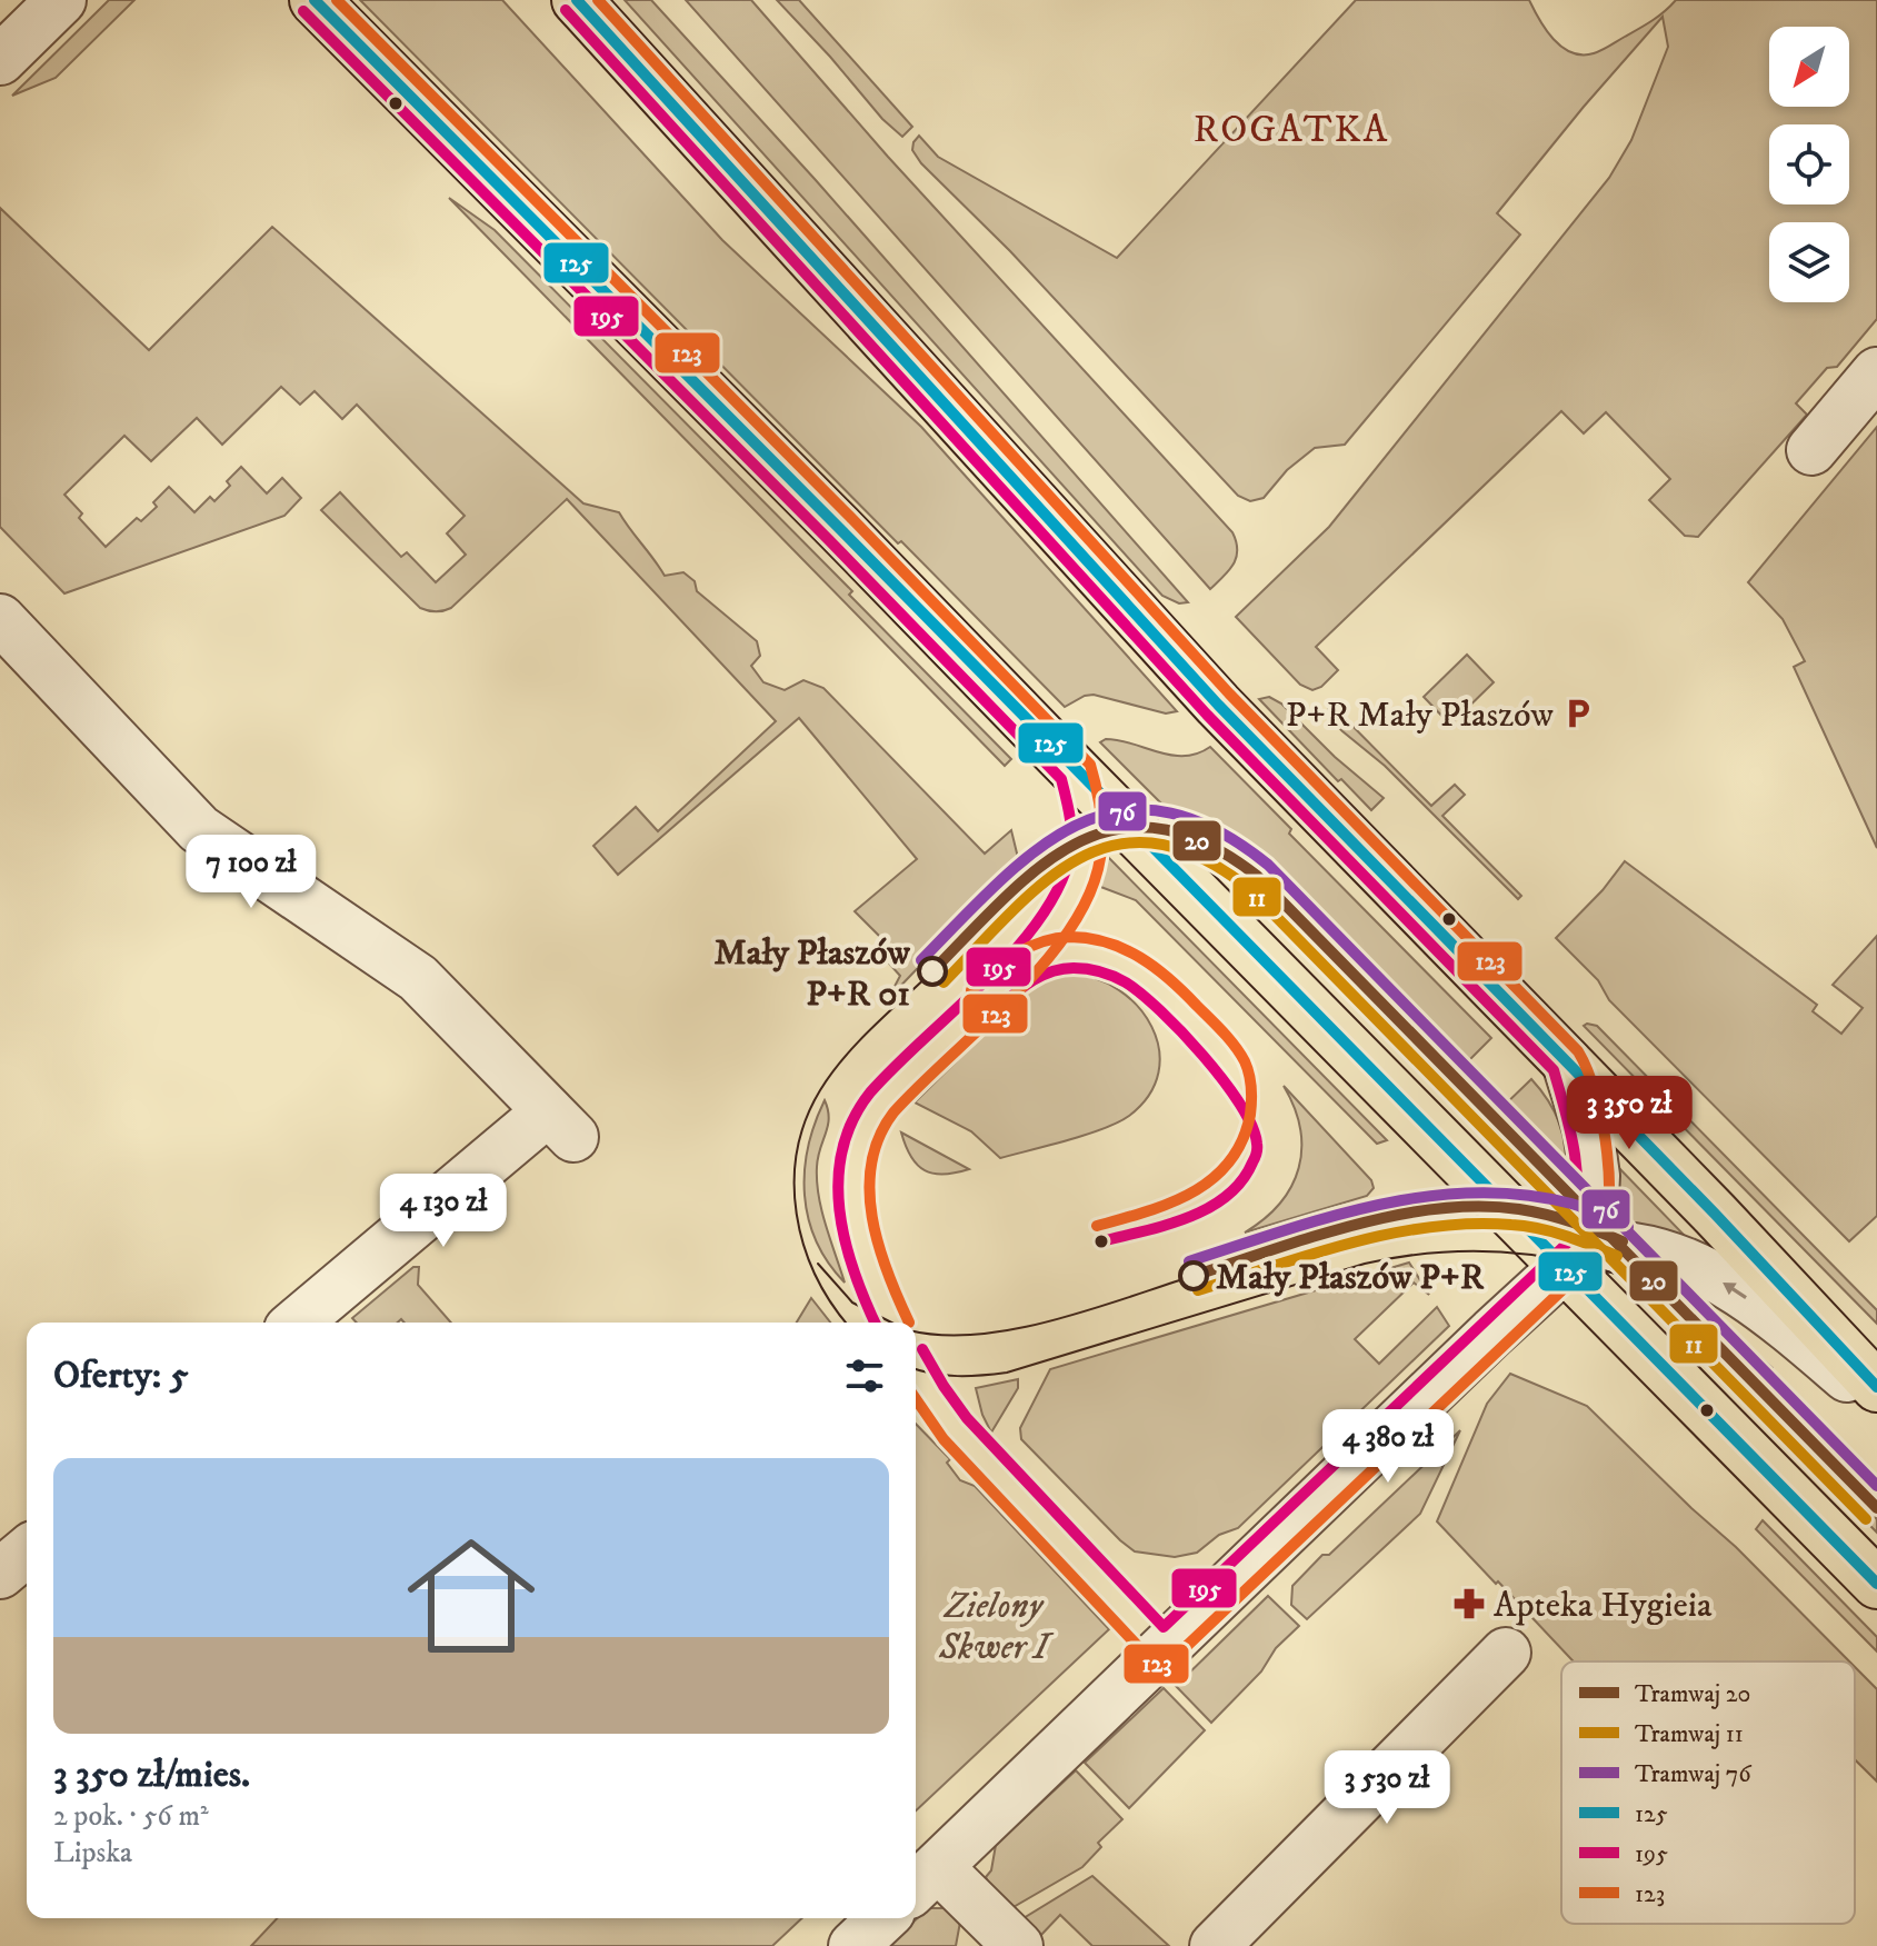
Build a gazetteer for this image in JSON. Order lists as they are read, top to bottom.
{
  "districts": ["ROGATKA"],
  "parks": ["Zielony Skwer I"],
  "places": {
    "parking": ["P+R Mały Płaszów"],
    "other": ["Mały Płaszów P+R 01", "Mały Płaszów P+R"],
    "pharmacy": ["Apteka Hygieia"]
  },
  "lines": [
    "transit line 125",
    "transit line 123",
    "transit line 195",
    "tram line 76",
    "tram line 20",
    "tram line 11"
  ],
  "legend": [
    "Tramwaj 20",
    "Tramwaj 11",
    "Tramwaj 76",
    "125",
    "195",
    "123"
  ],
  "north": "bottom left",
  "page": {
    "price": [
      "7 100 zł",
      "3 350 zł",
      "4 130 zł",
      "4 380 zł",
      "3 530 zł"
    ],
    "heading": "Oferty: 5",
    "list": [
      {
        "name": "3 350 zł/mies.",
        "note": "2 pok. · 56 m² · Lipska"
      }
    ]
  }
}
